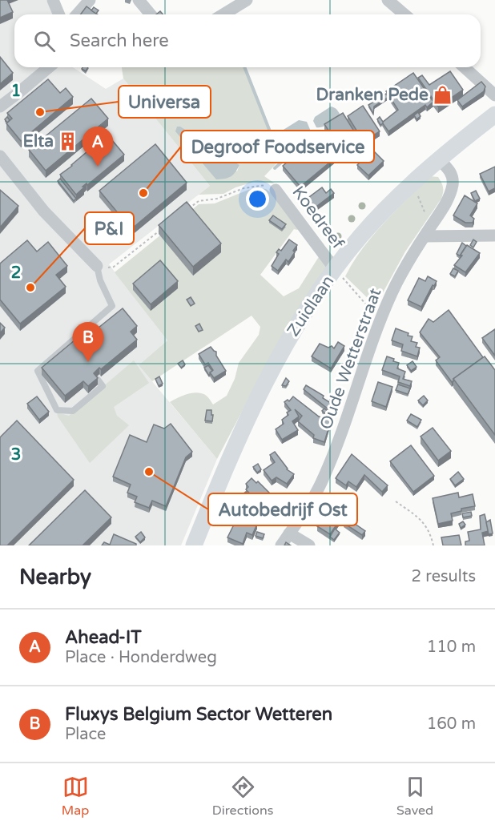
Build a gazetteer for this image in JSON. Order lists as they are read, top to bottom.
{
  "streets": {
    "main road": ["Zuidlaan"],
    "street": ["Koedreef", "Oude Wetterstraat"]
  },
  "crossings": [
    ["Koedreef", "Zuidlaan"],
    ["Zuidlaan", "Oude Wetterstraat"]
  ],
  "places": {
    "shop": ["Dranken Pede"],
    "other": [
      "Universa",
      "Degroof Foodservice",
      "P&I",
      "Autobedrijf Ost"
    ],
    "building": ["Elta"]
  },
  "page": {
    "search": "Search here",
    "pins": ["A", "B"],
    "heading": ["Nearby", "2 results"],
    "list": [
      {
        "mark": "A",
        "name": "Ahead-IT",
        "note": "Place · Honderdweg",
        "value": "110 m"
      },
      {
        "mark": "B",
        "name": "Fluxys Belgium Sector Wetteren",
        "note": "Place",
        "value": "160 m"
      }
    ],
    "nav": ["Map", "Directions", "Saved"]
  },
  "grid": {
    "rows": ["1", "2", "3"]
  }
}
